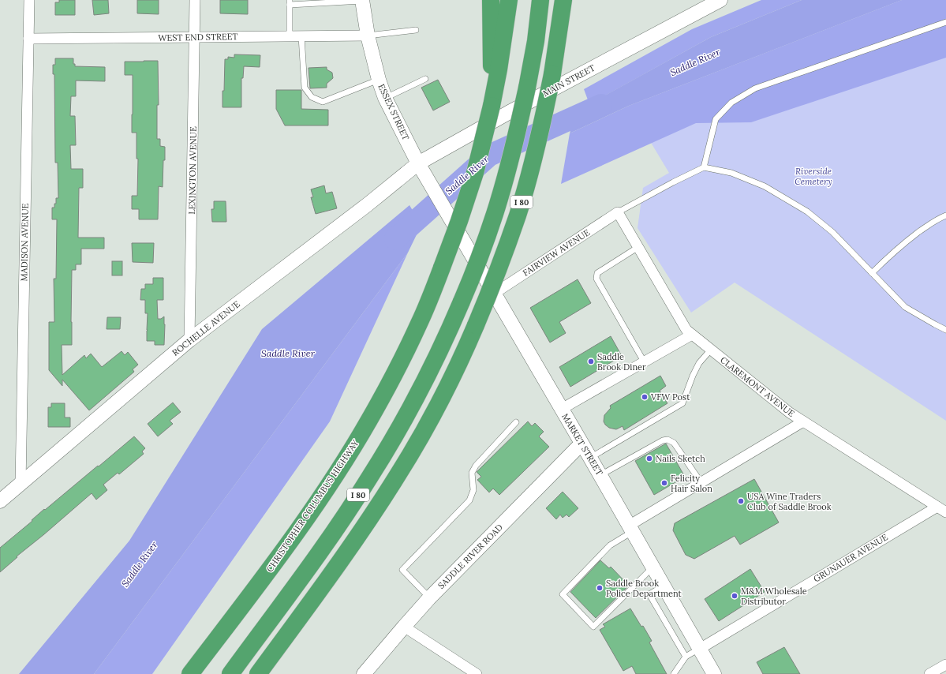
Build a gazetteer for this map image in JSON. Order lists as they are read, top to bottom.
{
  "streets": {
    "highway": ["I 80", "CHRISTOPHER COLUMBUS HIGHWAY"],
    "street": [
      "WEST END STREET",
      "MAIN STREET",
      "ESSEX STREET",
      "LEXINGTON AVENUE",
      "MADISON AVENUE",
      "FAIRVIEW AVENUE",
      "ROCHELLE AVENUE",
      "CLAREMONT AVENUE",
      "MARKET STREET",
      "SADDLE RIVER ROAD",
      "GRUNAUER AVENUE"
    ]
  },
  "crossings": [
    ["WEST END STREET", "ESSEX STREET"],
    ["WEST END STREET", "LEXINGTON AVENUE"],
    ["WEST END STREET", "MADISON AVENUE"],
    ["MAIN STREET", "ESSEX STREET"],
    ["MAIN STREET", "ROCHELLE AVENUE"],
    ["ESSEX STREET", "ROCHELLE AVENUE"],
    ["ESSEX STREET", "MARKET STREET"],
    ["LEXINGTON AVENUE", "ROCHELLE AVENUE"],
    ["MADISON AVENUE", "ROCHELLE AVENUE"],
    ["FAIRVIEW AVENUE", "CLAREMONT AVENUE"],
    ["FAIRVIEW AVENUE", "MARKET STREET"],
    ["CLAREMONT AVENUE", "GRUNAUER AVENUE"],
    ["MARKET STREET", "SADDLE RIVER ROAD"],
    ["MARKET STREET", "GRUNAUER AVENUE"]
  ],
  "water": ["Saddle River"],
  "parks": ["Riverside Cemetery"],
  "places": [
    "Saddle Brook Diner",
    "VFW Post",
    "Nails Sketch",
    "Felicity Hair Salon",
    "USA Wine Traders Club of Saddle Brook",
    "Saddle Brook Police Department",
    "M&M Wholesale Distributor"
  ]
}
